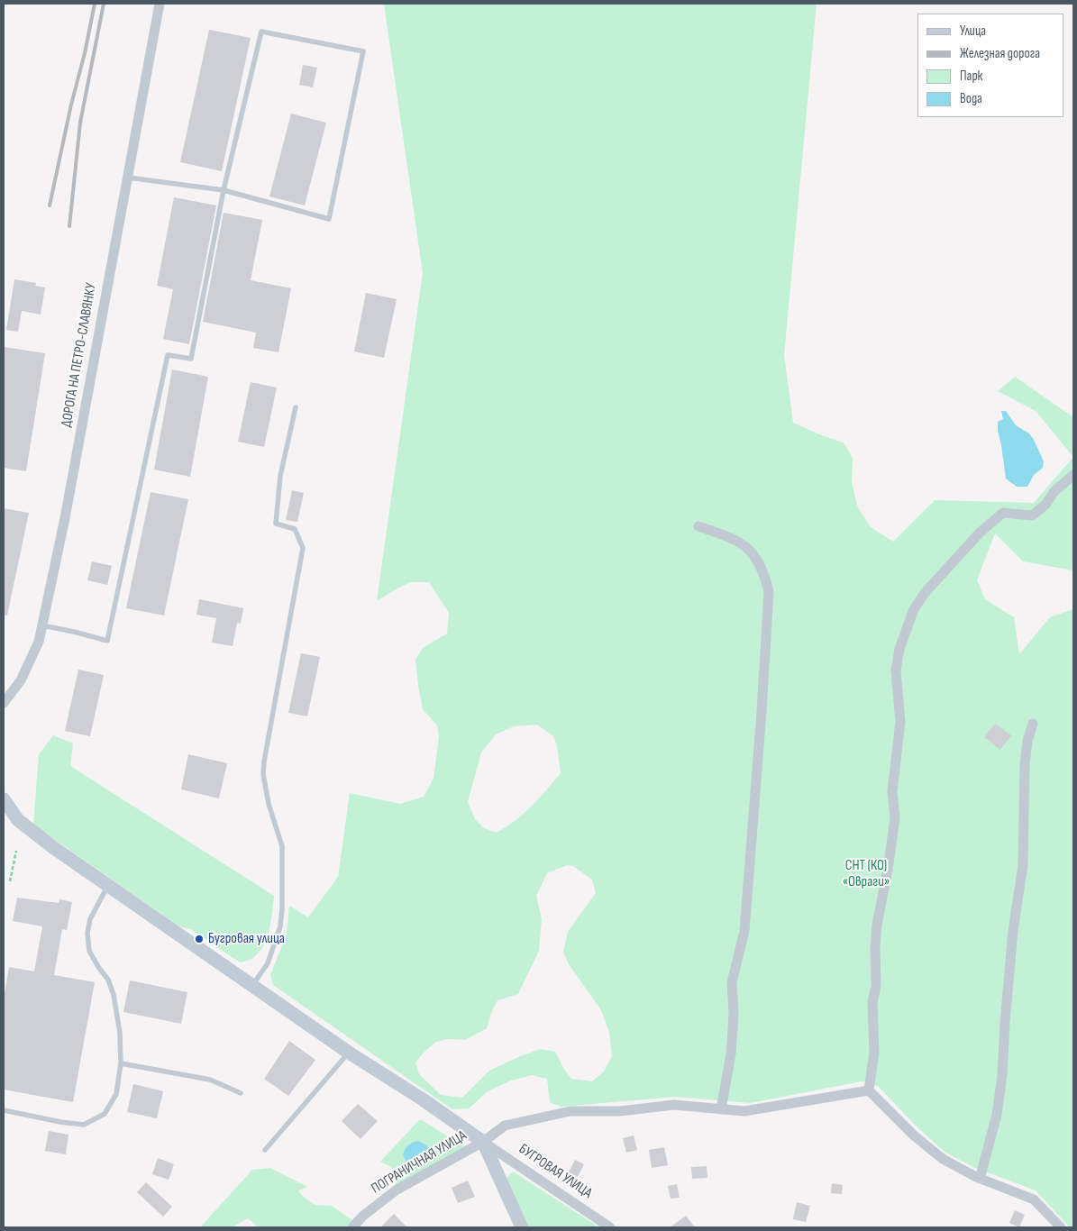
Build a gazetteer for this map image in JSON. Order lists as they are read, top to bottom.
{
  "streets": {
    "street": ["ДОРОГА НА ПЕТРО-СЛАВЯНКУ", "ПОГРАНИЧНАЯ УЛИЦА", "БУГРОВАЯ УЛИЦА"]
  },
  "crossings": [
    ["ПОГРАНИЧНАЯ УЛИЦА", "БУГРОВАЯ УЛИЦА"]
  ],
  "parks": ["СНТ (КО) «Овраги»"],
  "places": ["Бугровая улица"],
  "legend": [
    "Улица",
    "Железная дорога",
    "Парк",
    "Вода"
  ]
}
